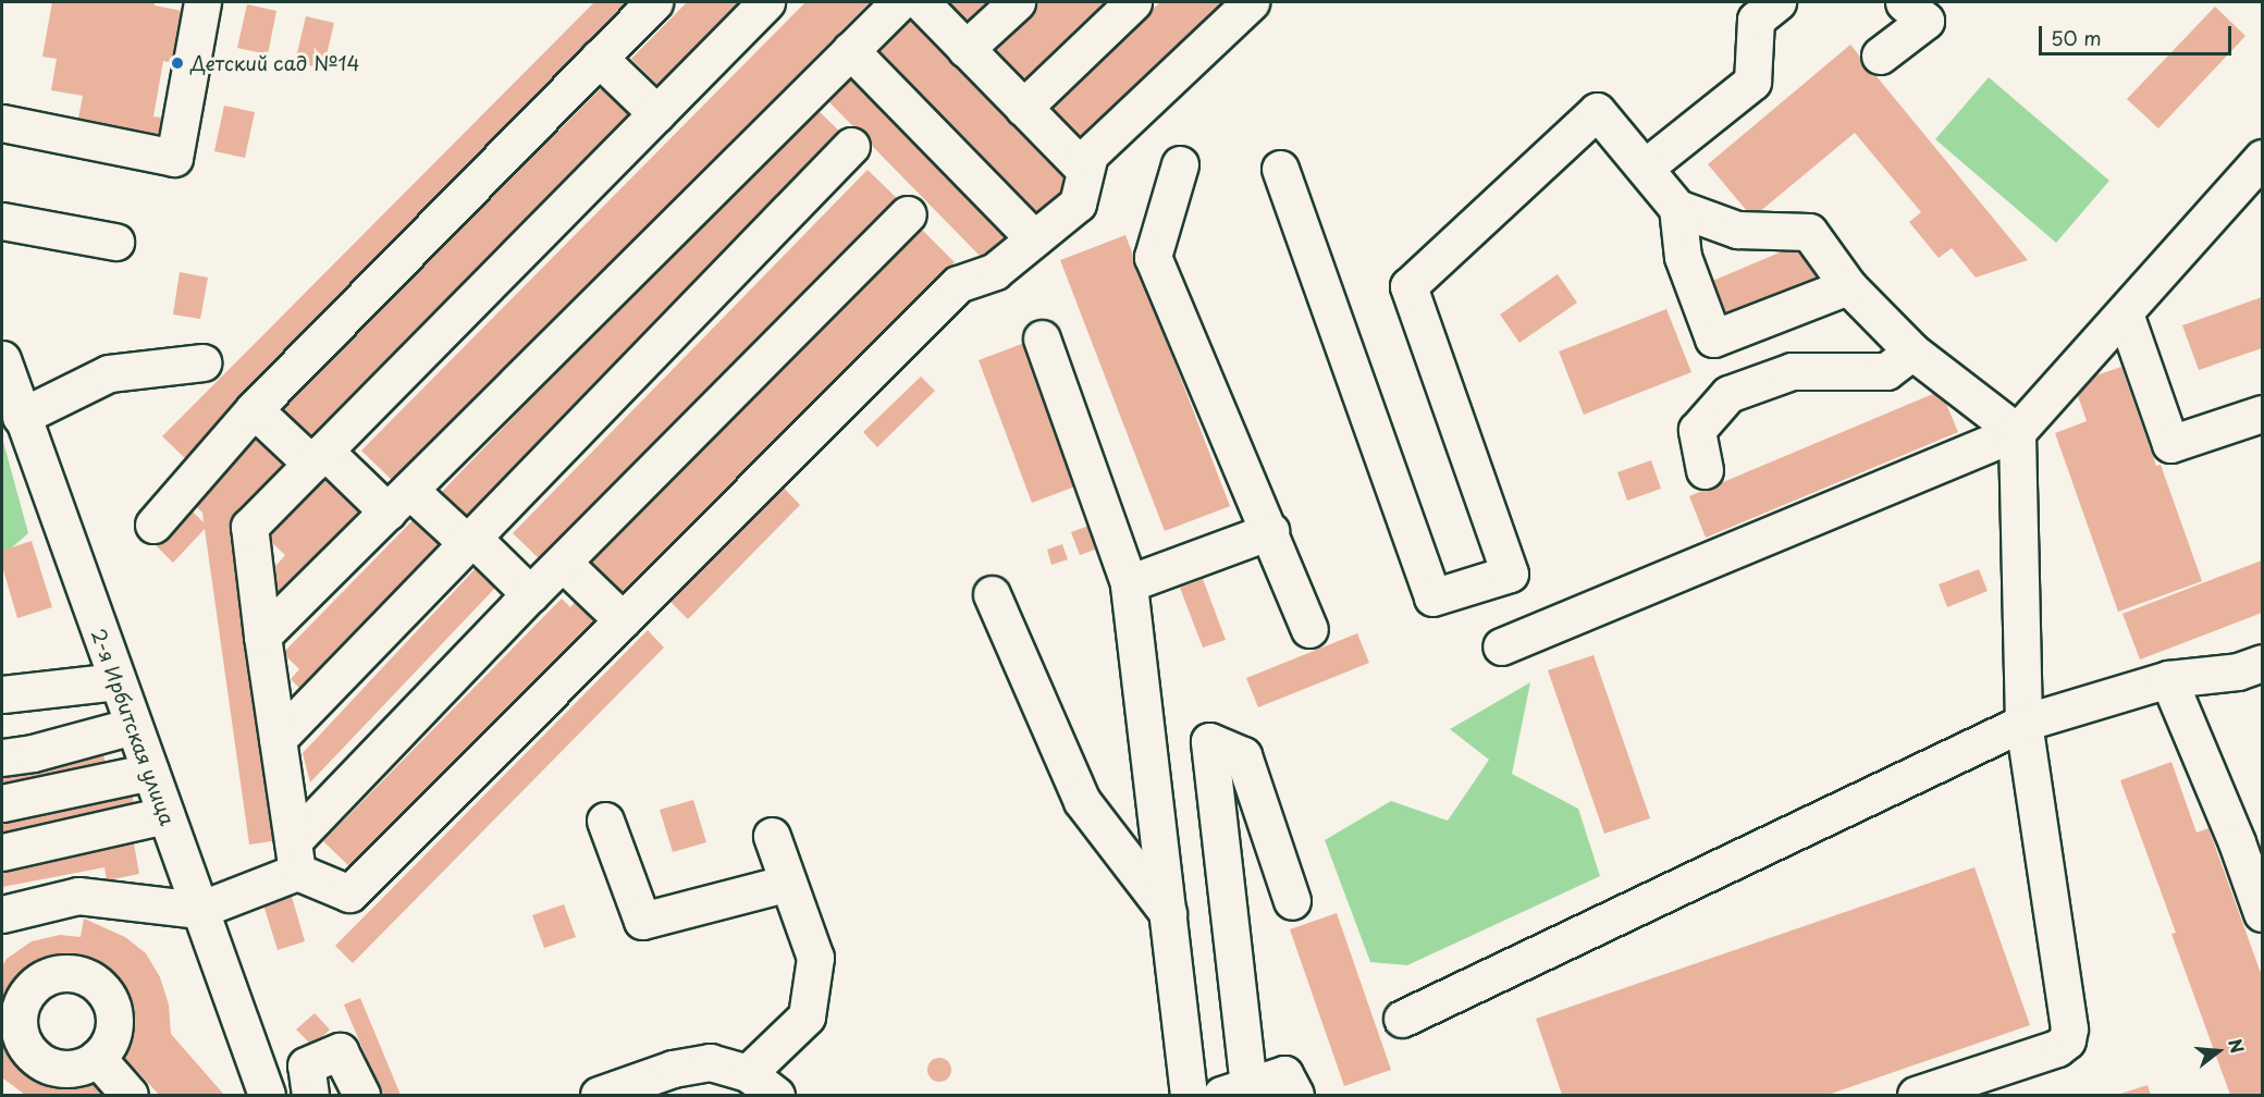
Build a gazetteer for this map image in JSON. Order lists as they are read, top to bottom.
{
  "streets": {
    "street": ["2-я Ирбитская улица"]
  },
  "places": ["Детский сад №14"],
  "scale_bar": "50 m",
  "north": "right"
}
